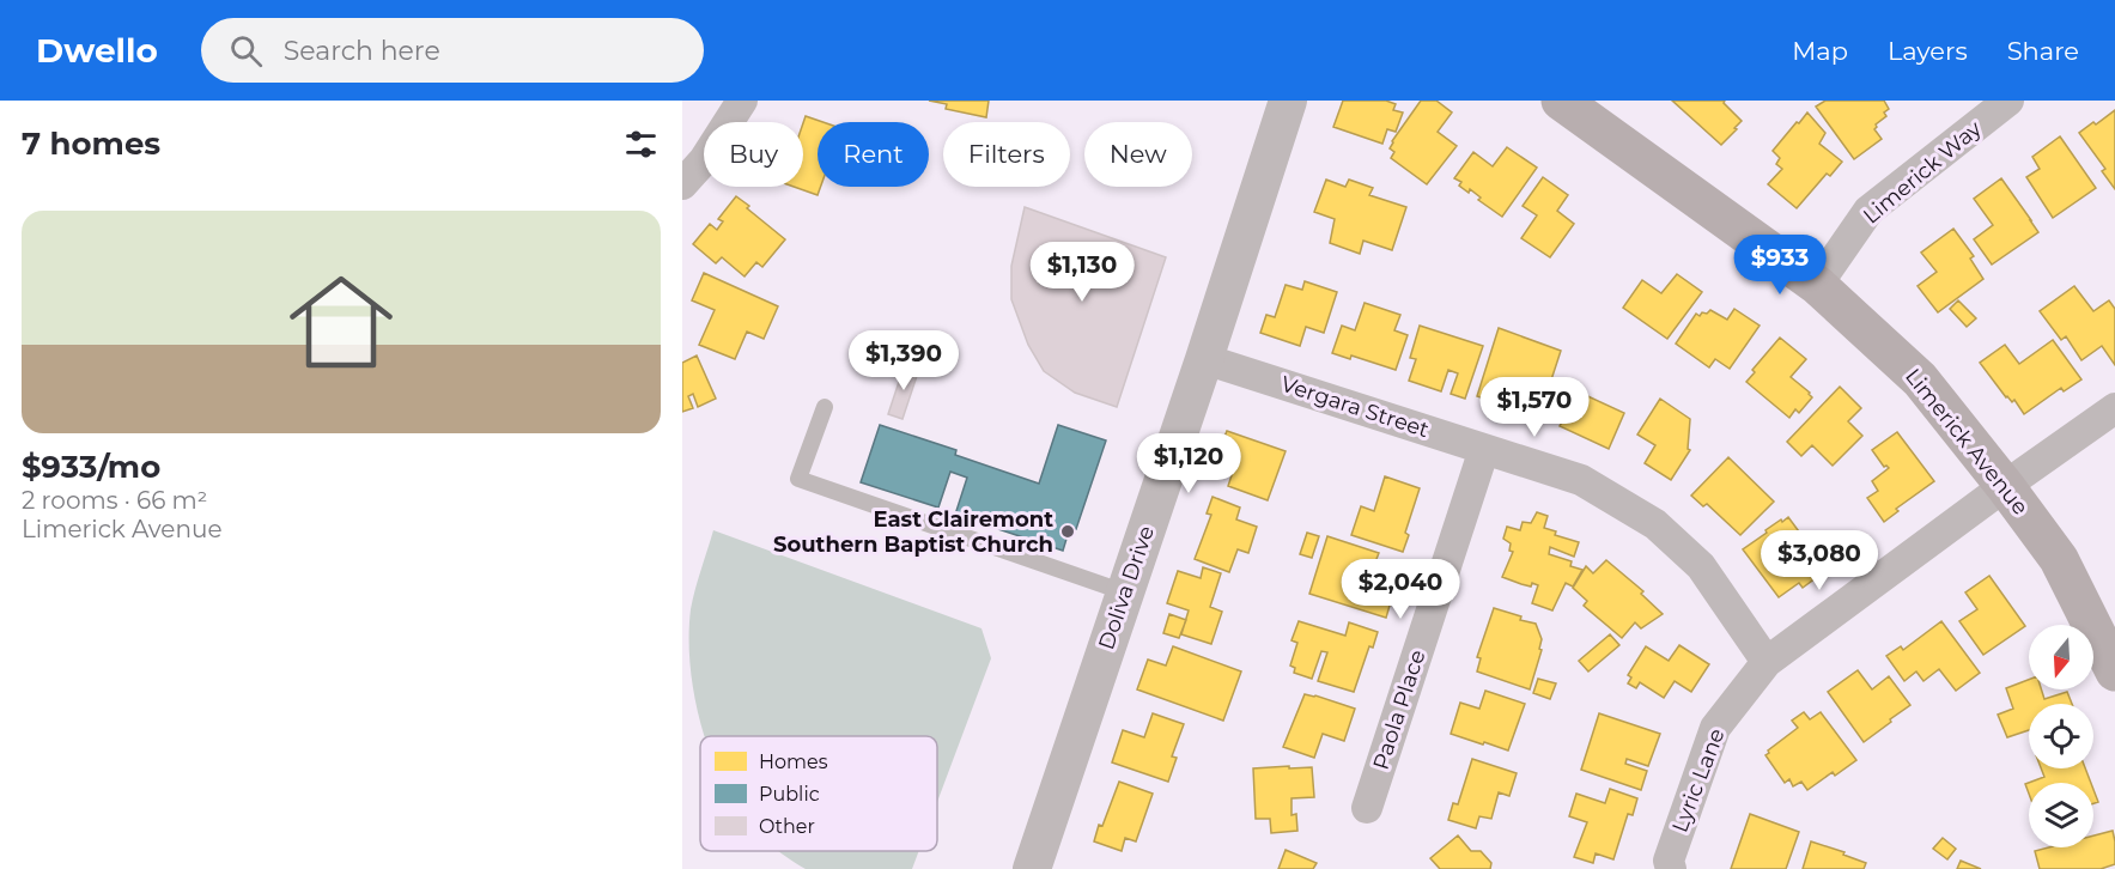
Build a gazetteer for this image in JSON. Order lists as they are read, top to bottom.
{
  "streets": {
    "main road": ["Limerick Avenue"],
    "street": [
      "Limerick Way",
      "Vergara Street",
      "Doliva Drive",
      "Paola Place",
      "Lyric Lane"
    ]
  },
  "crossings": [
    ["Limerick Way", "Limerick Avenue"],
    ["Vergara Street", "Doliva Drive"],
    ["Vergara Street", "Paola Place"],
    ["Vergara Street", "Lyric Lane"],
    ["Limerick Avenue", "Lyric Lane"]
  ],
  "places": ["East Clairemont Southern Baptist Church"],
  "legend": ["Homes", "Public", "Other"],
  "north": "bottom",
  "page": {
    "header": "Dwello",
    "search": "Search here",
    "nav": ["Map", "Layers", "Share"],
    "heading": "7 homes",
    "chip": [
      "Buy",
      "Rent",
      "Filters",
      "New"
    ],
    "list": [
      {
        "name": "$933/mo",
        "note": "2 rooms · 66 m² · Limerick Avenue"
      }
    ],
    "price": [
      "$933",
      "$1,130",
      "$1,390",
      "$1,570",
      "$1,120",
      "$3,080",
      "$2,040"
    ]
  }
}
